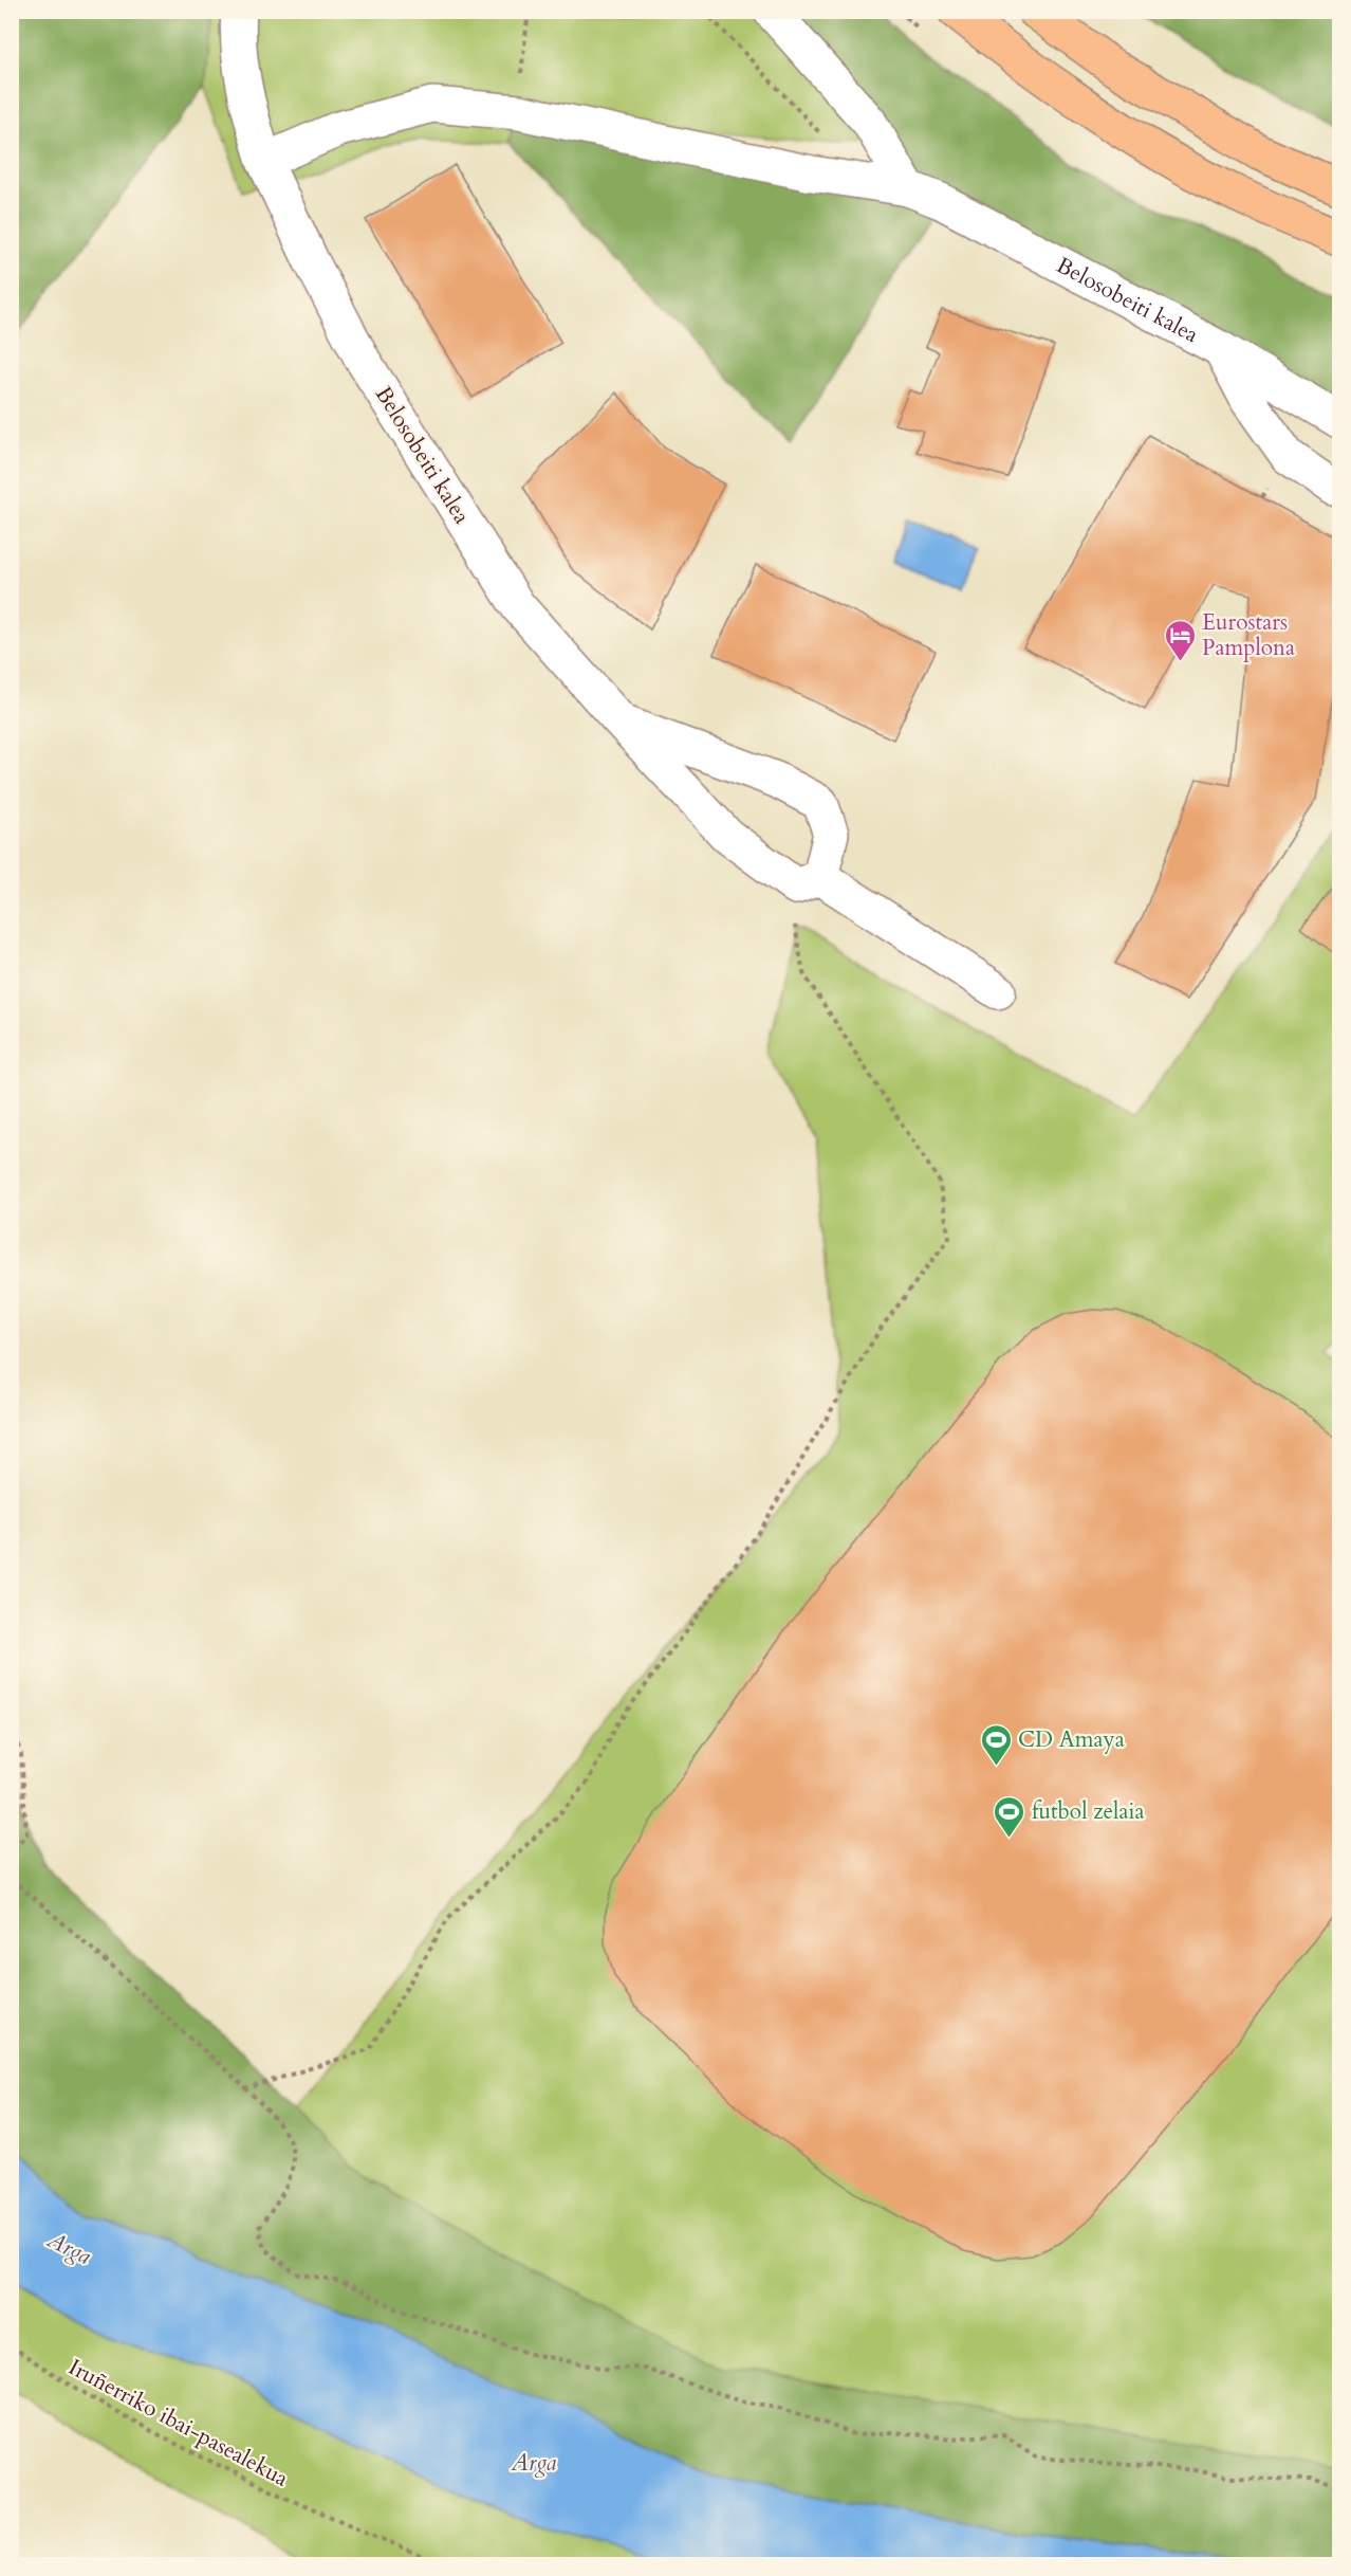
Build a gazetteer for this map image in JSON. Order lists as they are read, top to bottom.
{
  "streets": {
    "street": ["Belosobeiti kalea"],
    "path": ["Iruñerriko ibai-pasealekua"]
  },
  "water": ["Arga"],
  "places": {
    "hotel": ["Eurostars Pamplona"],
    "sports": ["CD Amaya", "futbol zelaia"]
  }
}
